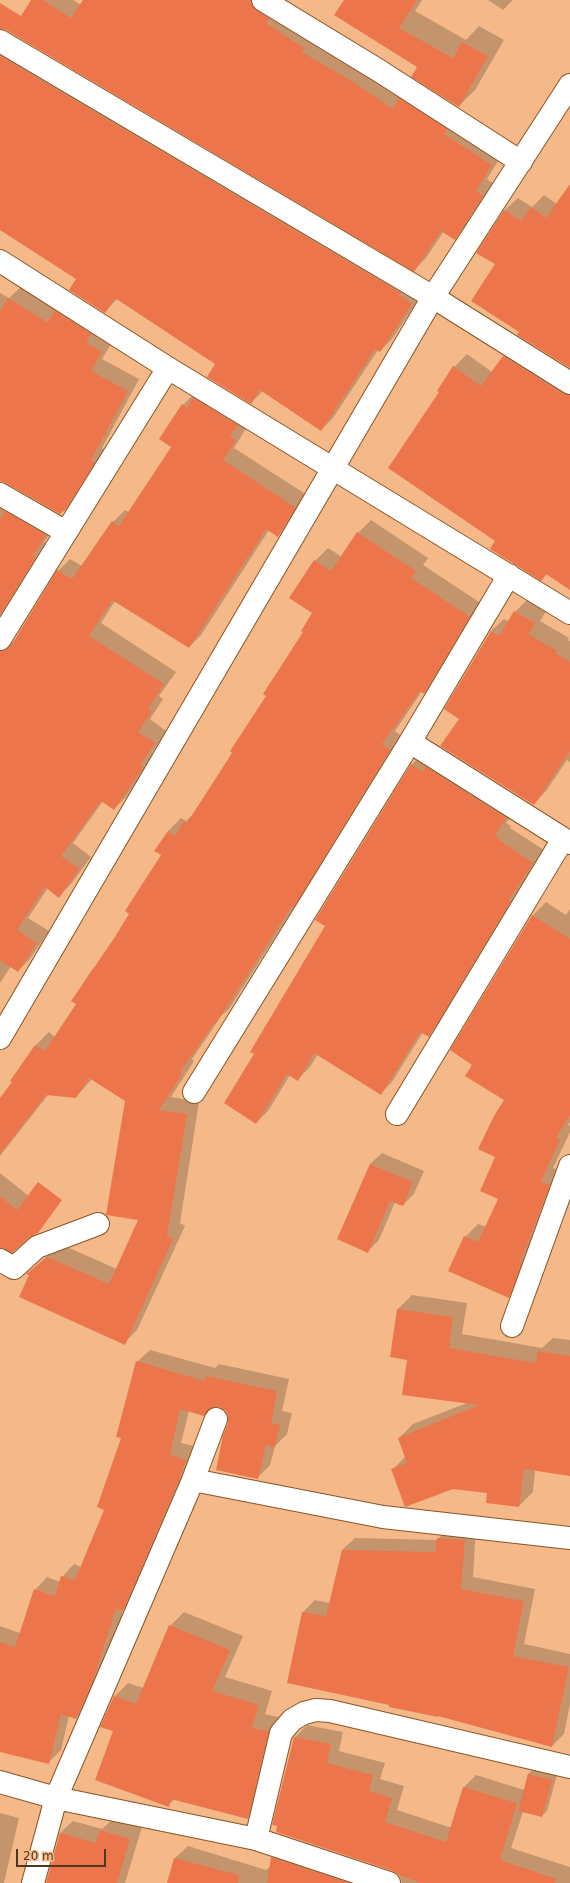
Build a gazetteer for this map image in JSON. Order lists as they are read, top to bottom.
{
  "scale_bar": "20 m"
}
